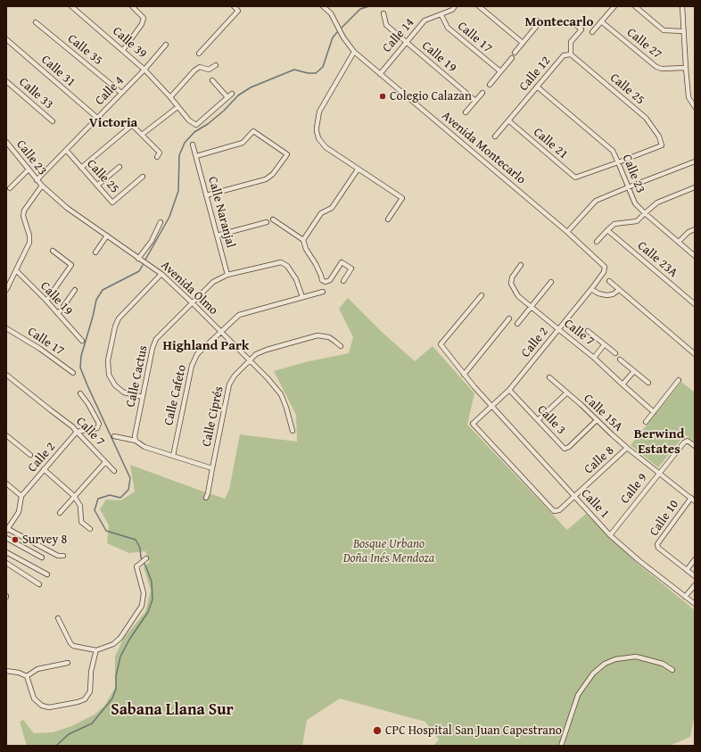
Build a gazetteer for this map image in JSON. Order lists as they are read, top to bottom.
{
  "streets": {
    "street": [
      "Calle 14",
      "Calle 17",
      "Calle 39",
      "Calle 27",
      "Calle 35",
      "Calle 19",
      "Calle 31",
      "Calle 12",
      "Calle 25",
      "Calle 4",
      "Calle 33",
      "Calle 21",
      "Avenida Montecarlo",
      "Calle 23",
      "Calle Naranjal",
      "Calle 23A",
      "Avenida Olmo",
      "Calle 7",
      "Calle 2",
      "Calle Cactus",
      "Calle Cafeto",
      "Calle 15A",
      "Calle Ciprés",
      "Calle 3",
      "Calle 8",
      "Calle 9",
      "Calle 1",
      "Calle 10"
    ]
  },
  "crossings": [
    ["Calle 14", "Calle 17"],
    ["Calle 14", "Calle 19"],
    ["Calle 14", "Avenida Montecarlo"],
    ["Calle 39", "Calle 4"],
    ["Calle 35", "Calle 4"],
    ["Calle 31", "Calle 4"],
    ["Calle 12", "Calle 25"],
    ["Calle 12", "Calle 21"],
    ["Calle 12", "Calle 23"],
    ["Calle 25", "Calle 4"],
    ["Calle 25", "Calle 21"],
    ["Calle 25", "Calle 23"],
    ["Calle 4", "Calle 23"],
    ["Calle 21", "Calle 23"],
    ["Avenida Montecarlo", "Calle 2"],
    ["Calle 23", "Avenida Olmo"],
    ["Calle Naranjal", "Calle Cactus"],
    ["Avenida Olmo", "Calle Cactus"],
    ["Avenida Olmo", "Calle Cafeto"],
    ["Avenida Olmo", "Calle Ciprés"],
    ["Calle 7", "Calle 2"],
    ["Calle 2", "Calle 3"],
    ["Calle 2", "Calle 8"],
    ["Calle 2", "Calle 1"],
    ["Calle Cactus", "Calle Cafeto"],
    ["Calle 15A", "Calle 3"],
    ["Calle 15A", "Calle 8"],
    ["Calle 15A", "Calle 9"],
    ["Calle 15A", "Calle 10"],
    ["Calle 8", "Calle 1"],
    ["Calle 9", "Calle 1"]
  ],
  "districts": [
    "Montecarlo",
    "Victoria",
    "Highland Park",
    "Berwind Estates",
    "Sabana Llana Sur"
  ],
  "parks": ["Bosque Urbano Doña Inés Mendoza"],
  "places": ["Colegio Calazan", "Survey 8", "CPC Hospital San Juan Capestrano"]
}
